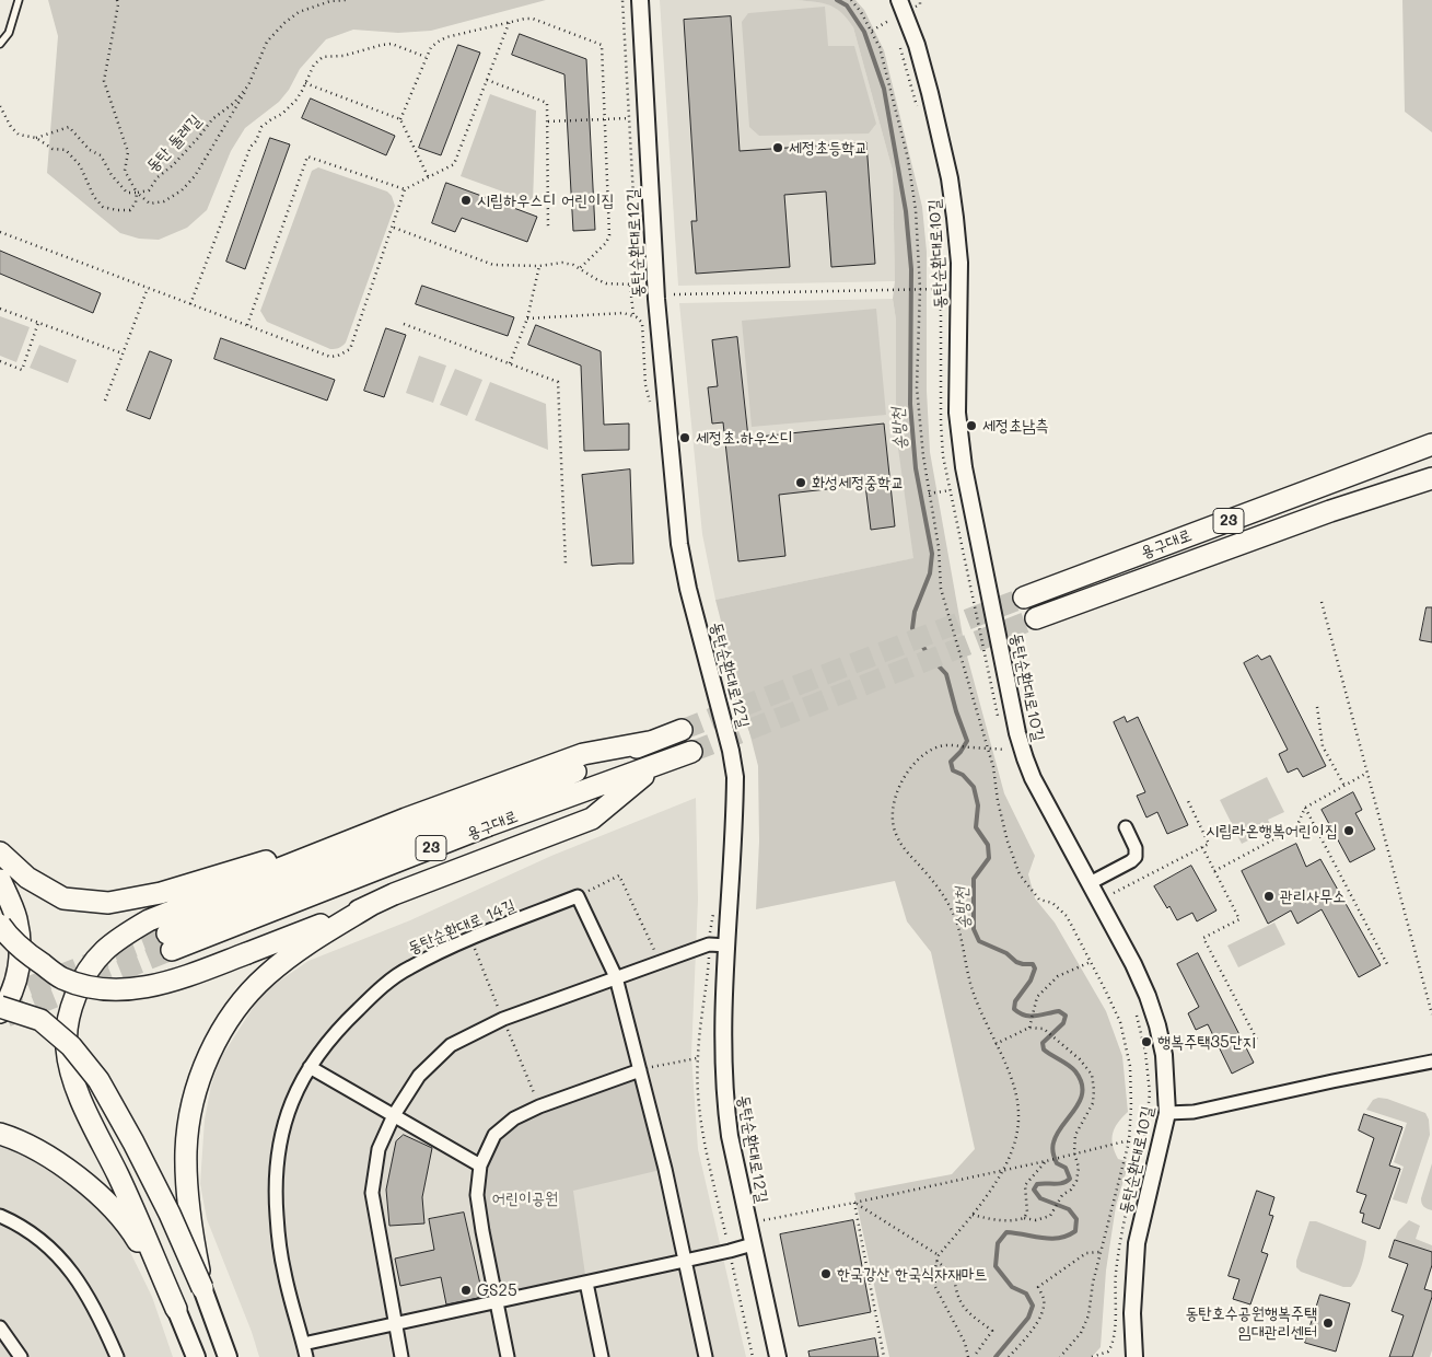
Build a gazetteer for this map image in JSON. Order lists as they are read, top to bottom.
{
  "streets": {
    "highway": ["23", "용구대로"],
    "street": ["동탄순환대로12길", "동탄순환대로10길", "동탄순환대로 14길"],
    "path": ["동탄 둘레길"]
  },
  "water": ["송방천"],
  "parks": ["어린이공원"],
  "places": [
    "세정초등학교",
    "시립하우스디 어린이집",
    "세정초남측",
    "세정초.하우스디",
    "화성세정중학교",
    "시립라온행복어린이집",
    "관리사무소",
    "행복주택35단지",
    "한국강산 한국식자재마트",
    "GS25",
    "동탄호수공원행복주택 임대관리센터"
  ]
}
